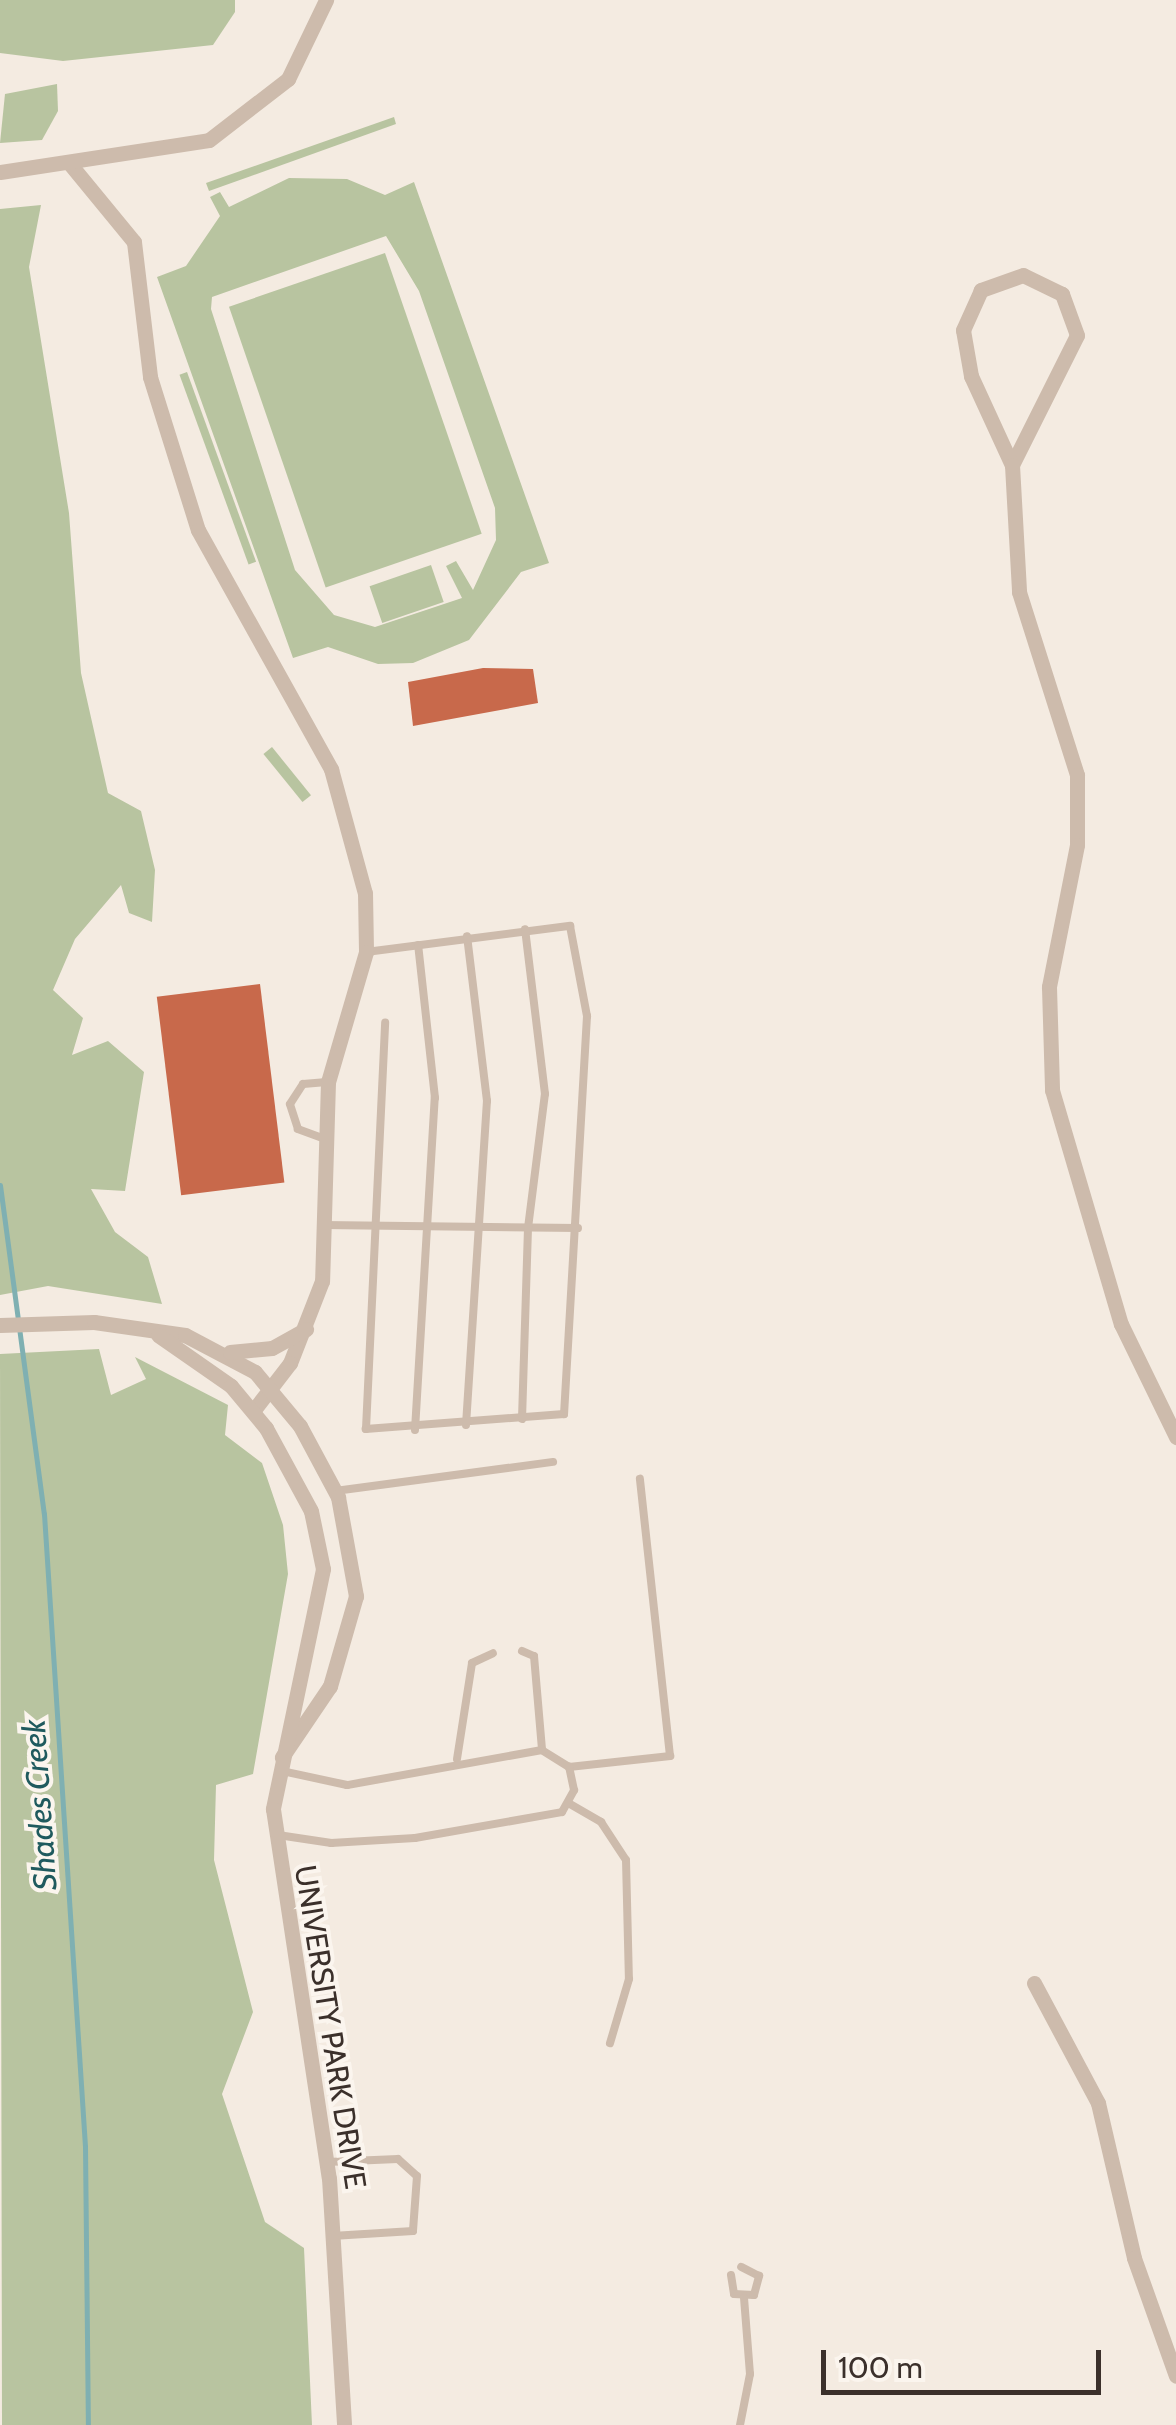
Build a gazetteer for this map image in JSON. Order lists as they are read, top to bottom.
{
  "streets": {
    "street": ["UNIVERSITY PARK DRIVE"]
  },
  "water": ["Shades Creek"],
  "scale_bar": "100 m"
}
